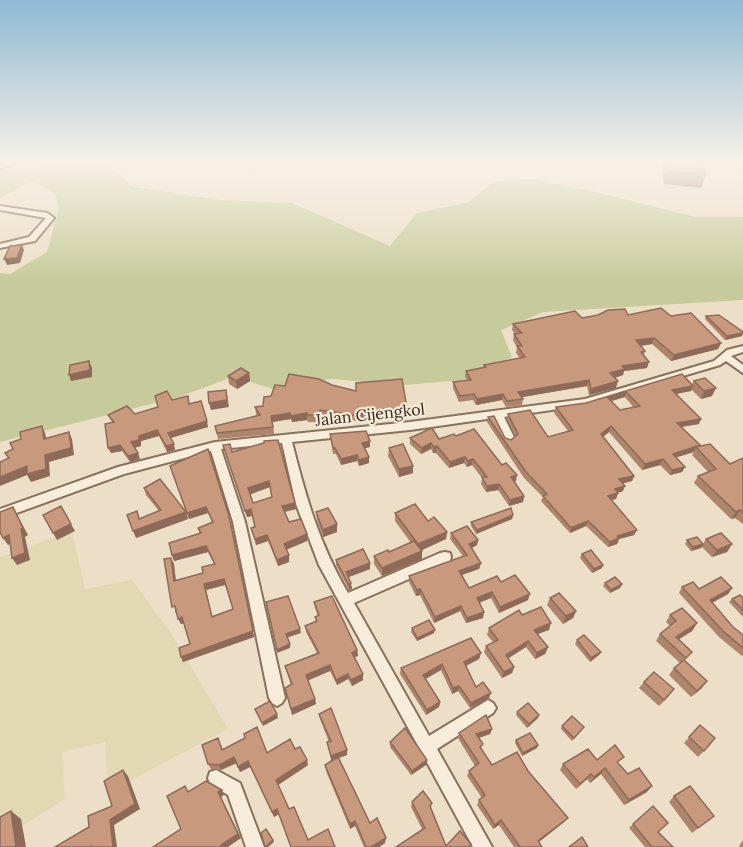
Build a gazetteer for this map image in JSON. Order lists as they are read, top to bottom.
{
  "streets": {
    "street": ["Jalan Cijengkol"]
  }
}
